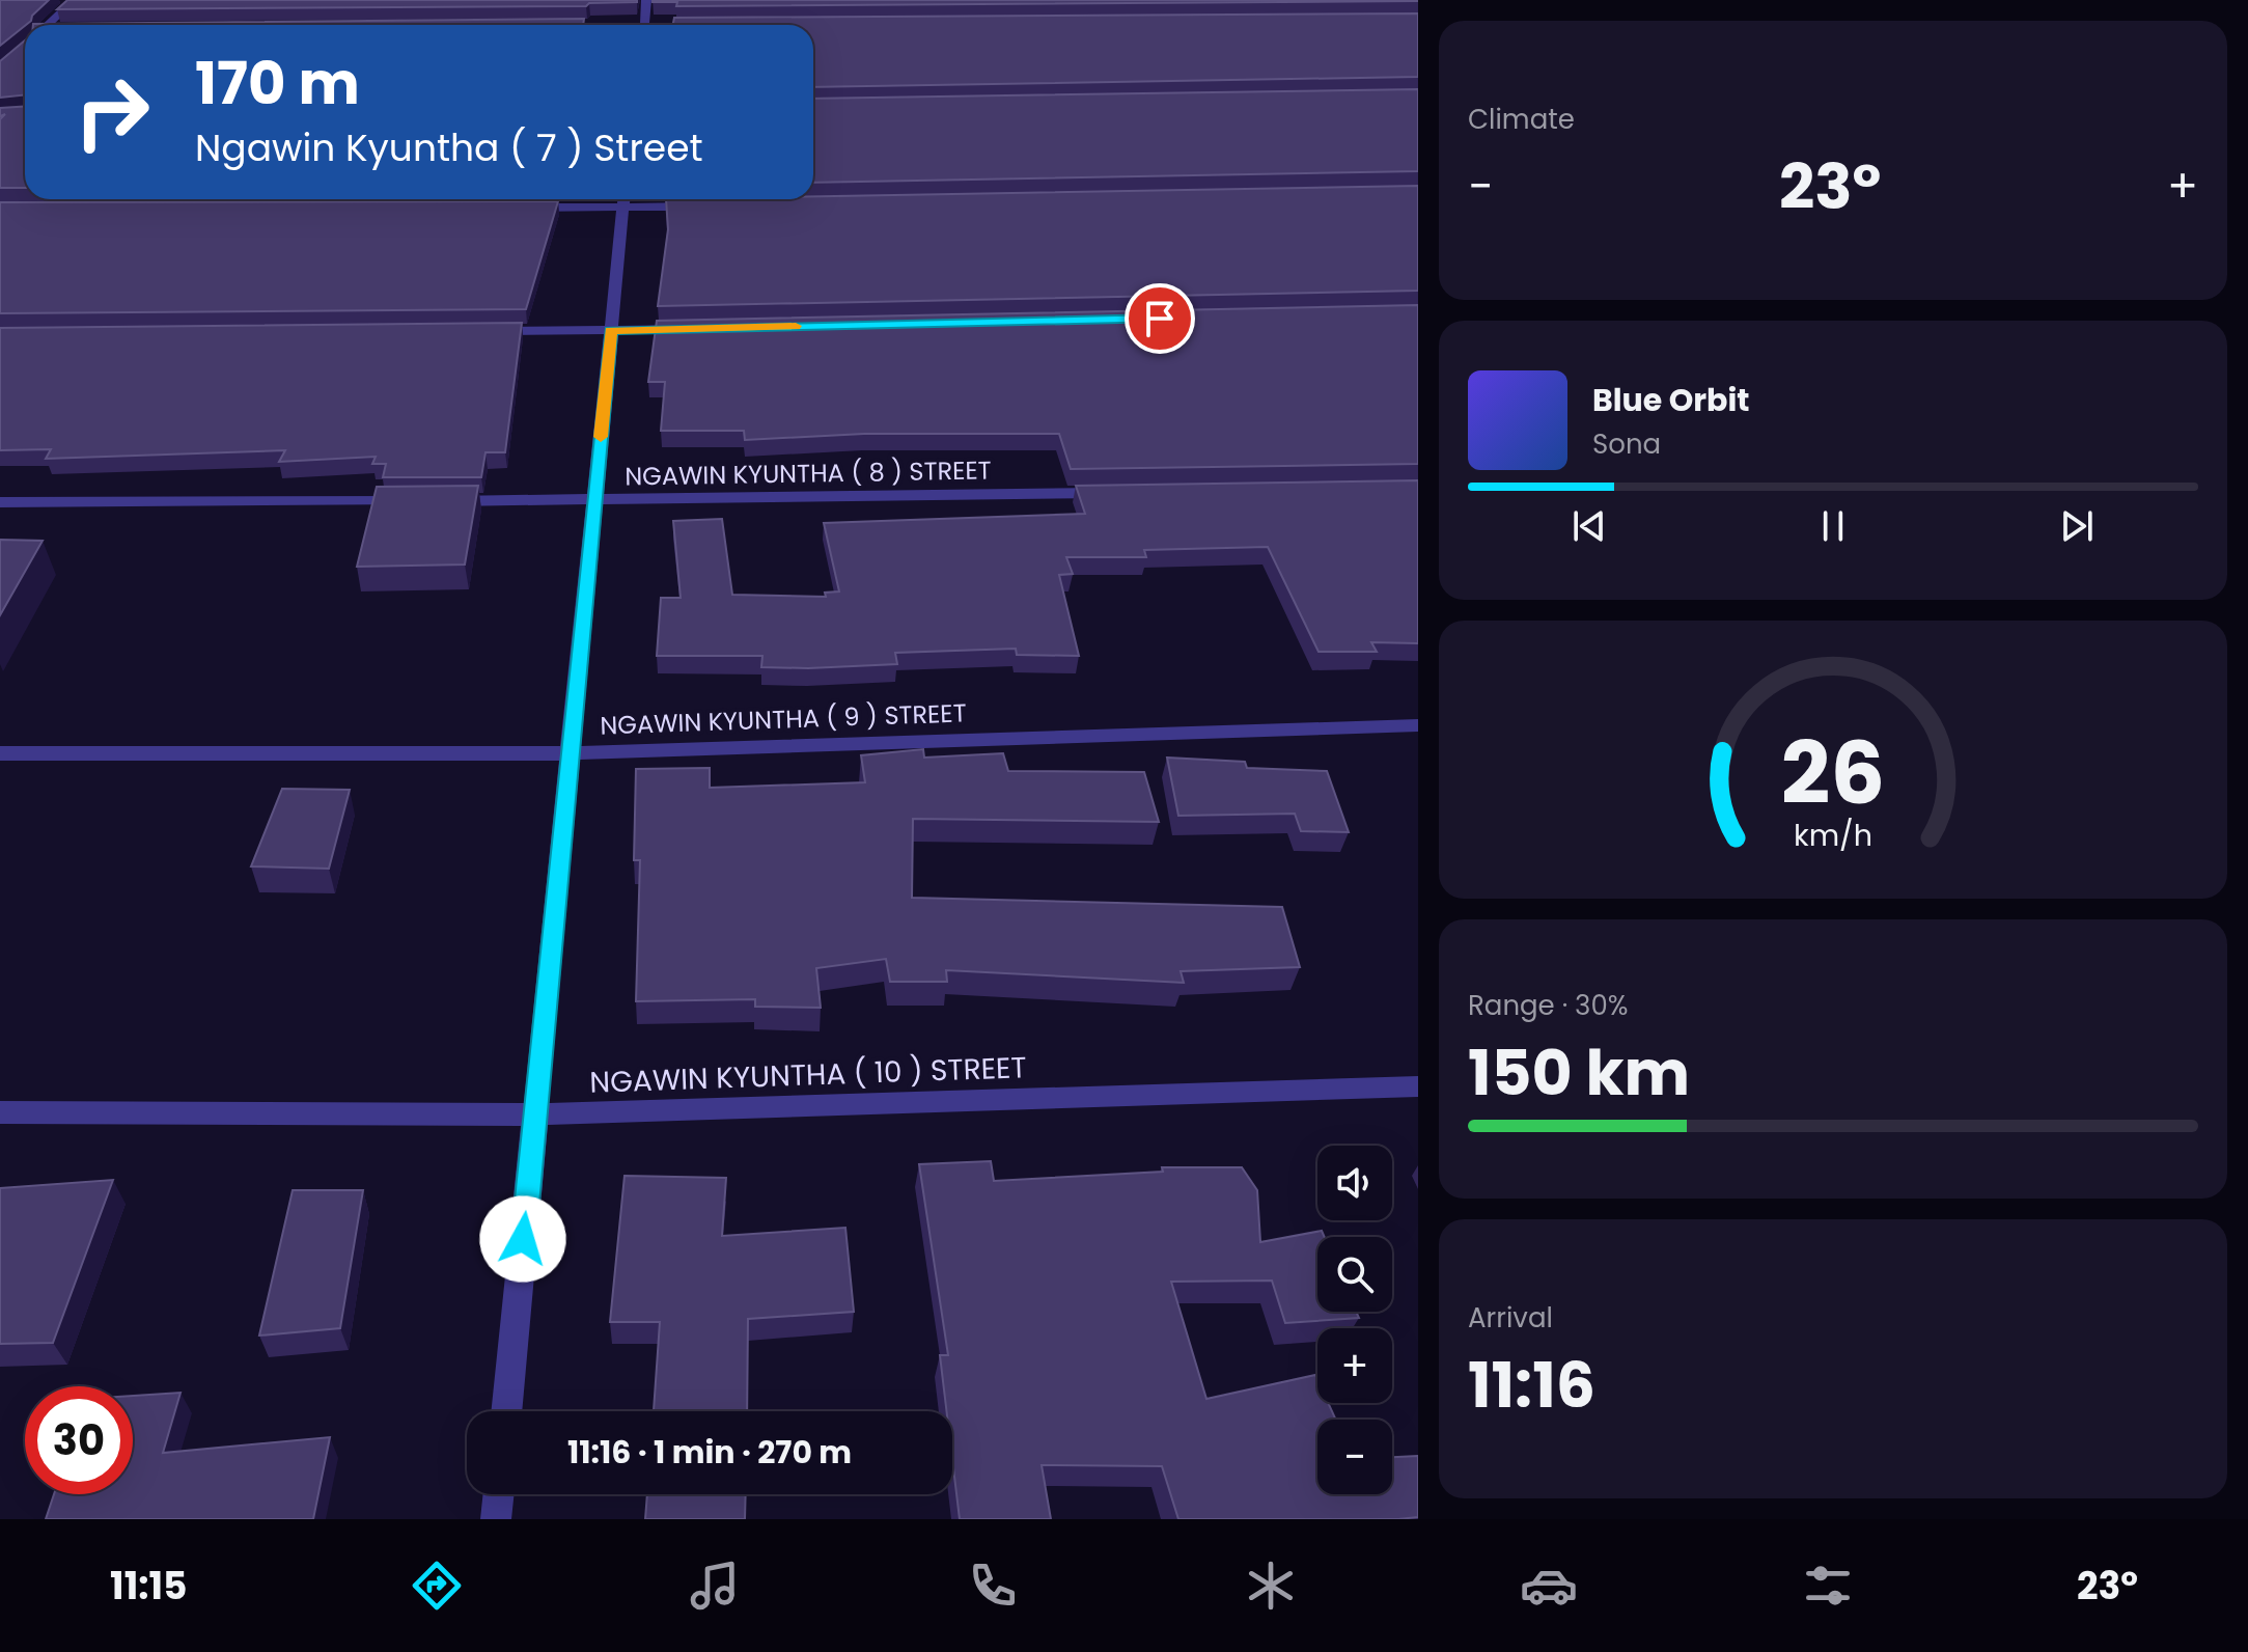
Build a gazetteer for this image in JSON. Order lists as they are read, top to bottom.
{
  "streets": {
    "street": ["NGAWIN KYUNTHA ( 8 ) STREET", "NGAWIN KYUNTHA ( 9 ) STREET", "NGAWIN KYUNTHA ( 10 ) STREET"]
  },
  "page": {
    "tile": [
      "Climate",
      ["Range · 30%", "150 km"],
      ["Arrival", "11:16"]
    ],
    "turn": ["170 m", "Ngawin Kyuntha ( 7 ) Street"],
    "heat": ["−", "23°", "+"],
    "song": ["Blue Orbit", "Sona"],
    "map_buttons": ["+", "−"],
    "limit": "30",
    "trip": "11:16 · 1 min · 270 m",
    "tabs": ["11:15", "23°"],
    "gauge": ["26", "km/h"]
  }
}
